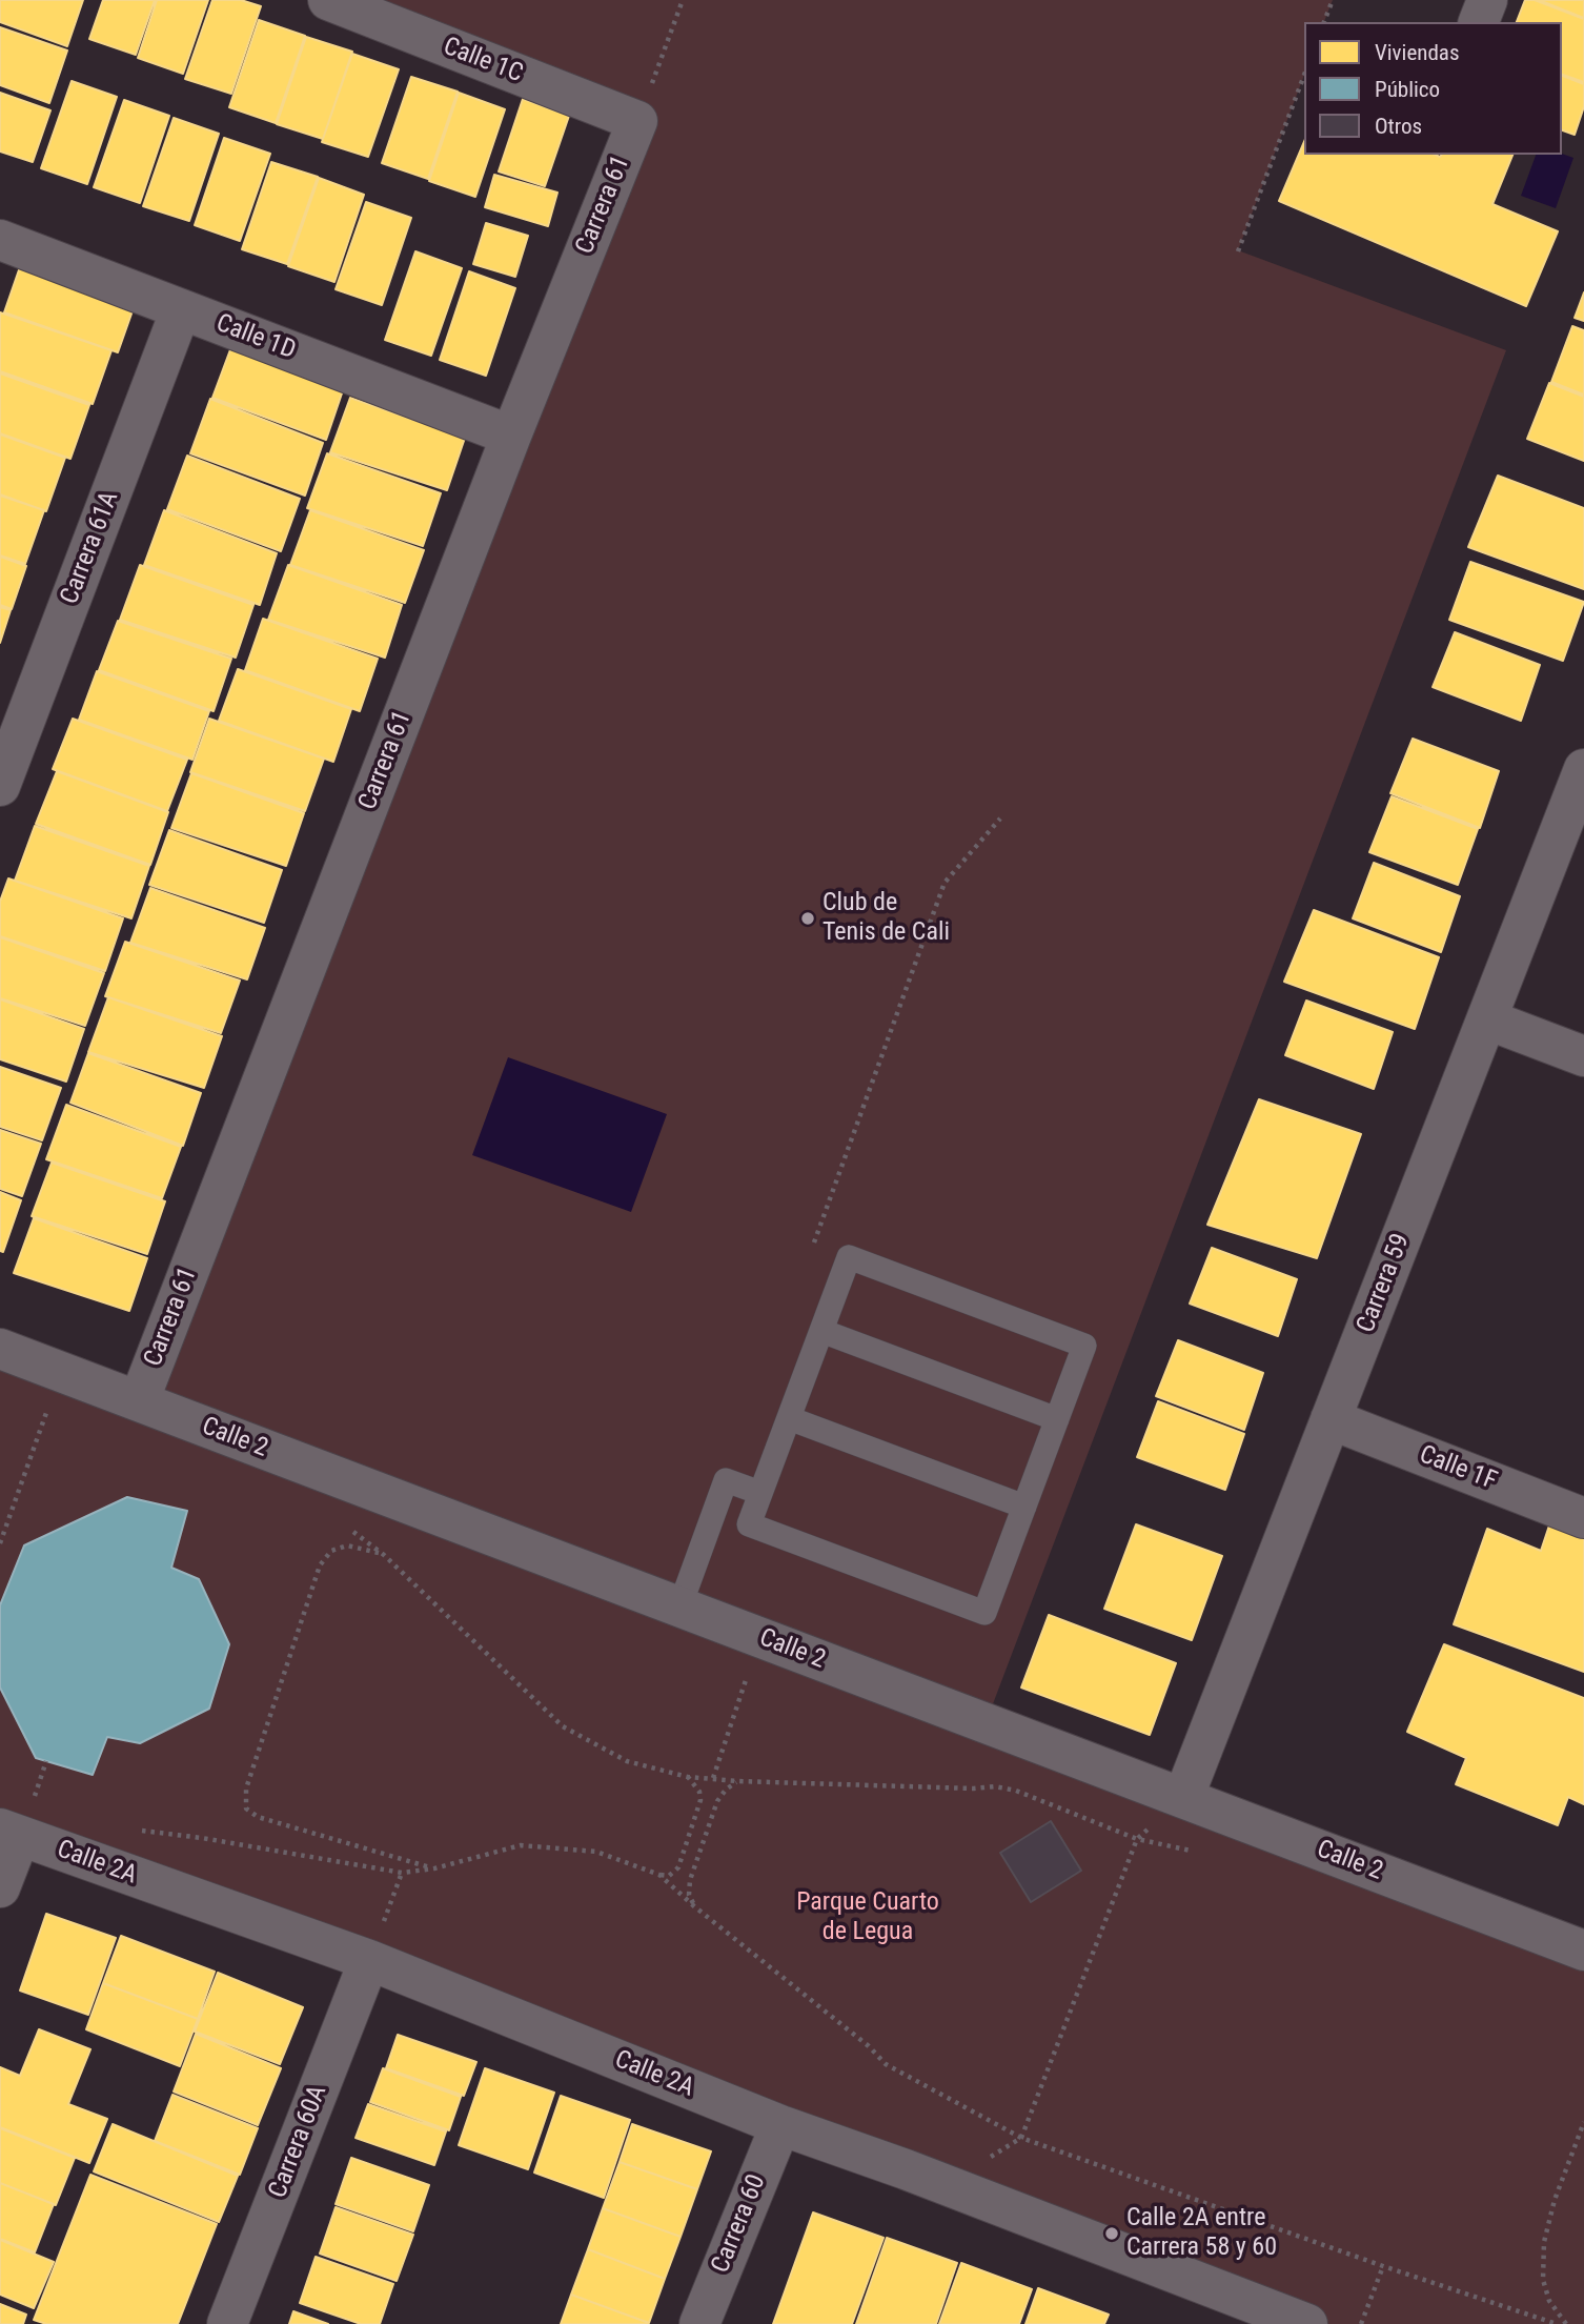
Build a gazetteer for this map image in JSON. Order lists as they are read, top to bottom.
{
  "streets": {
    "street": [
      "Calle 1C",
      "Carrera 61",
      "Calle 1D",
      "Carrera 61A",
      "Carrera 59",
      "Calle 2",
      "Calle 1F",
      "Calle 2A",
      "Carrera 60A",
      "Carrera 60"
    ]
  },
  "crossings": [
    ["Calle 1C", "Carrera 61"],
    ["Carrera 61", "Calle 1D"],
    ["Carrera 61", "Calle 2"],
    ["Calle 1D", "Carrera 61A"],
    ["Carrera 59", "Calle 2"],
    ["Carrera 59", "Calle 1F"],
    ["Calle 2A", "Carrera 60A"],
    ["Calle 2A", "Carrera 60"]
  ],
  "parks": ["Parque Cuarto de Legua"],
  "places": ["Club de Tenis de Cali", "Calle 2A entre Carrera 58 y 60"],
  "legend": ["Viviendas", "Público", "Otros"]
}
